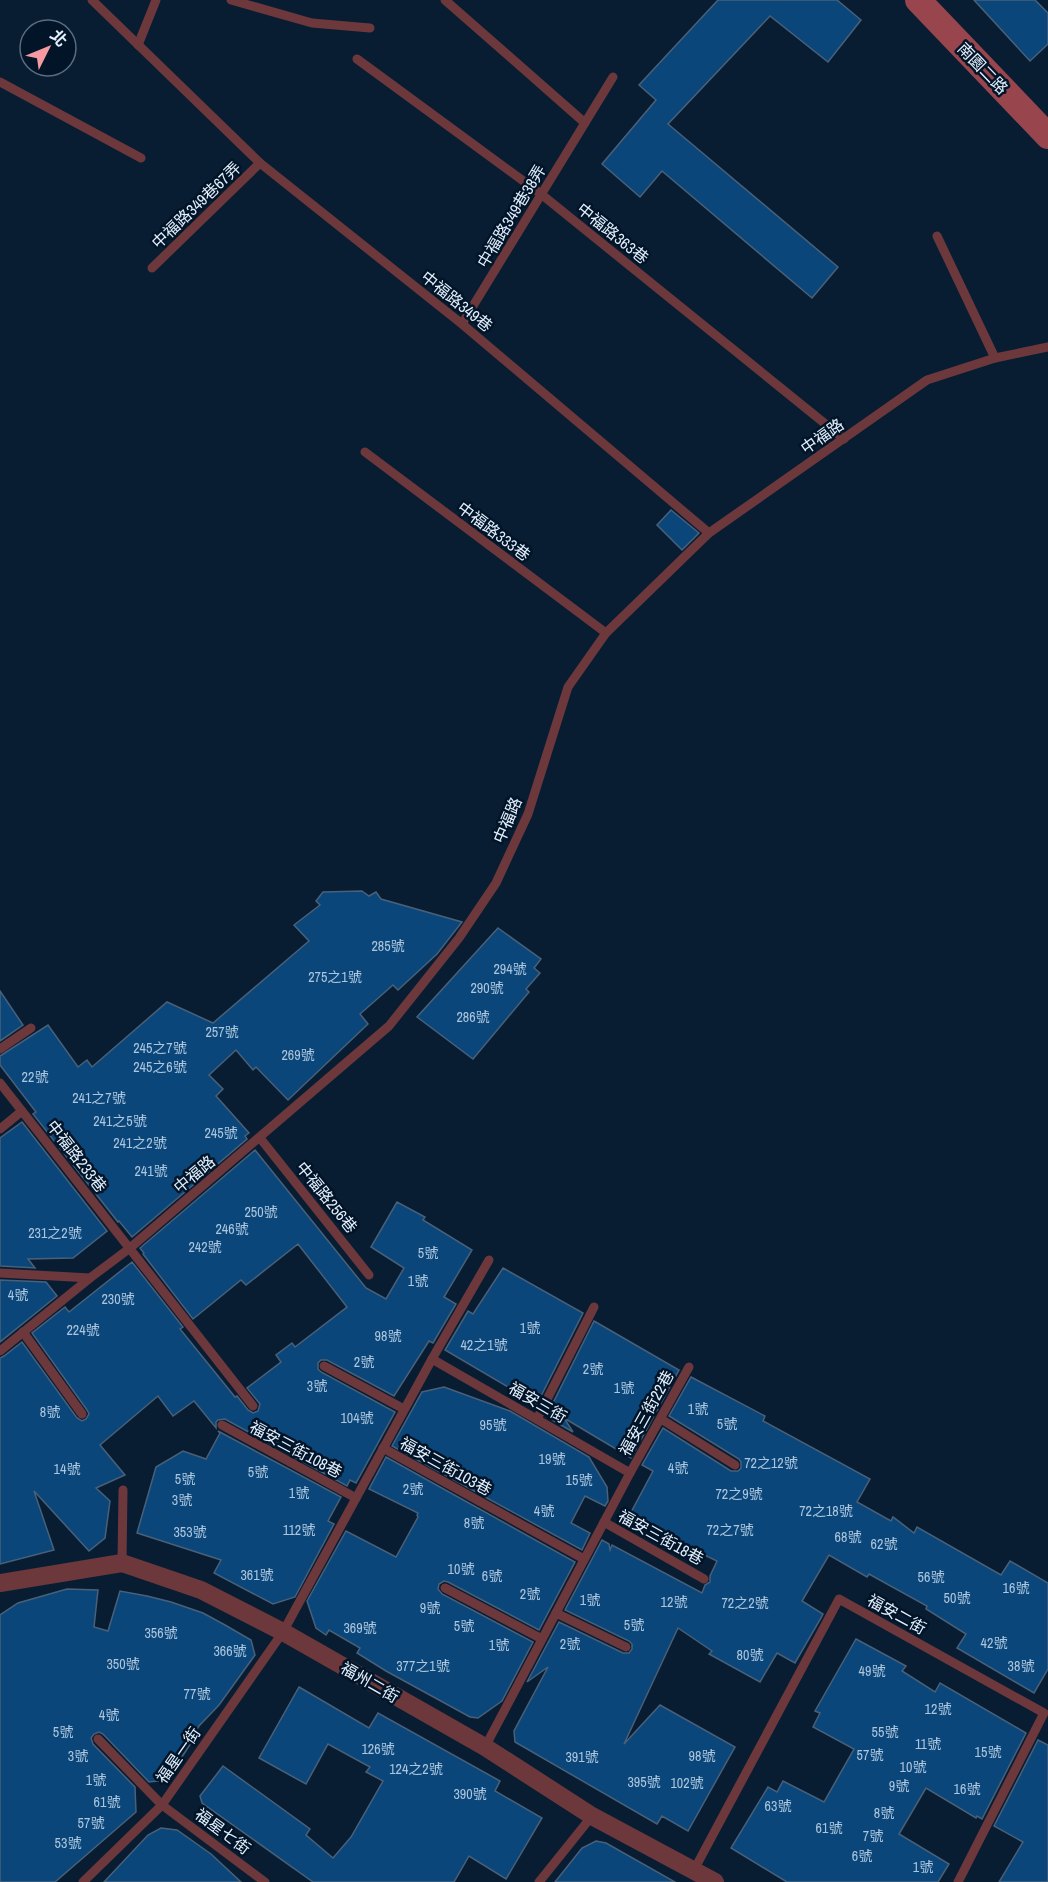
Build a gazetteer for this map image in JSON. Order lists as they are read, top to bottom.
{
  "streets": {
    "street": ["南園二路", "福州二街"],
    "lane": [
      "中福路349巷67弄",
      "中福路349巷38弄",
      "中福路363巷",
      "中福路349巷",
      "中福路",
      "中福路333巷",
      "中福路233巷",
      "中福路256巷",
      "福安三街",
      "福安三街22巷",
      "福安三街108巷",
      "福安三街103巷",
      "福安三街18巷",
      "福安二街",
      "福星一街",
      "福星七街"
    ]
  },
  "crossings": [
    ["中福路349巷67弄", "中福路349巷"],
    ["中福路349巷38弄", "中福路363巷"],
    ["中福路349巷38弄", "中福路349巷"],
    ["中福路363巷", "中福路"],
    ["中福路349巷", "中福路"],
    ["中福路", "中福路333巷"],
    ["中福路", "中福路233巷"],
    ["中福路", "中福路256巷"],
    ["福安三街", "福安三街22巷"],
    ["福安二街", "福州二街"],
    ["福州二街", "福星一街"],
    ["福星一街", "福星七街"]
  ],
  "house_numbers": [
    "285號",
    "294號",
    "275之1號",
    "290號",
    "286號",
    "257號",
    "245之7號",
    "269號",
    "245之6號",
    "22號",
    "241之7號",
    "241之5號",
    "245號",
    "241之2號",
    "241號",
    "250號",
    "246號",
    "231之2號",
    "242號",
    "5號",
    "1號",
    "4號",
    "230號",
    "1號",
    "224號",
    "98號",
    "42之1號",
    "2號",
    "2號",
    "3號",
    "1號",
    "1號",
    "8號",
    "104號",
    "5號",
    "95號",
    "19號",
    "72之12號",
    "4號",
    "14號",
    "5號",
    "5號",
    "15號",
    "2號",
    "1號",
    "72之9號",
    "3號",
    "4號",
    "72之18號",
    "8號",
    "112號",
    "72之7號",
    "353號",
    "68號",
    "62號",
    "10號",
    "361號",
    "6號",
    "56號",
    "16號",
    "2號",
    "50號",
    "1號",
    "12號",
    "72之2號",
    "9號",
    "5號",
    "5號",
    "369號",
    "356號",
    "42號",
    "2號",
    "1號",
    "366號",
    "80號",
    "350號",
    "377之1號",
    "38號",
    "49號",
    "77號",
    "12號",
    "4號",
    "5號",
    "55號",
    "11號",
    "126號",
    "15號",
    "57號",
    "3號",
    "98號",
    "391號",
    "10號",
    "124之2號",
    "1號",
    "395號",
    "102號",
    "9號",
    "16號",
    "390號",
    "61號",
    "63號",
    "8號",
    "57號",
    "61號",
    "7號",
    "53號",
    "6號",
    "1號"
  ],
  "north": "top right"
}
